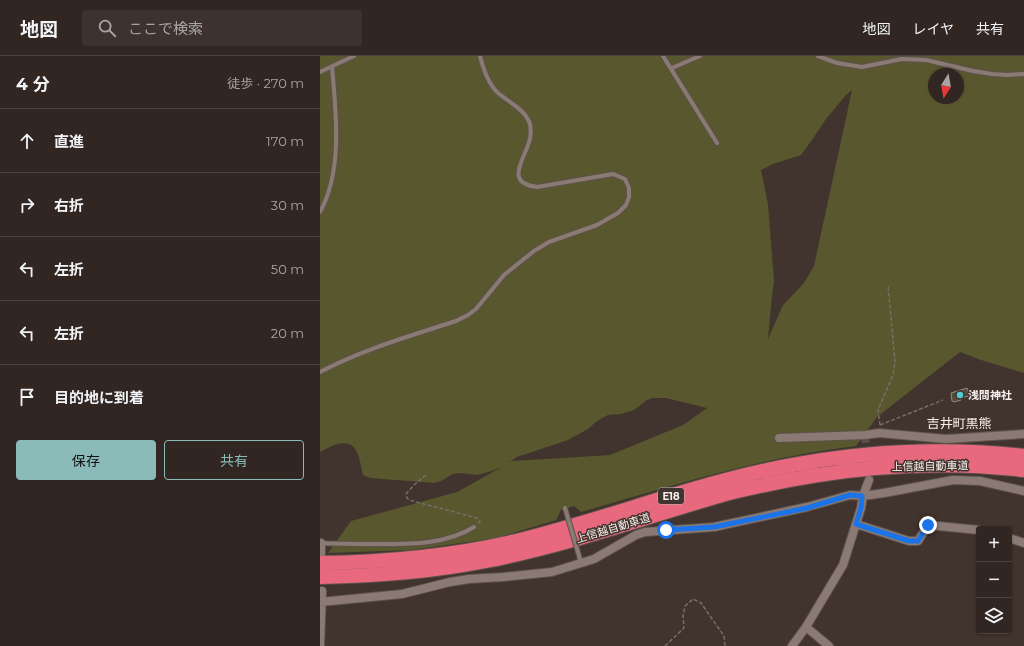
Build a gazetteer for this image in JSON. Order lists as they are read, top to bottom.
{
  "streets": {
    "highway": ["上信越自動車道", "E18"]
  },
  "districts": ["吉井町黒熊"],
  "places": ["浅間神社"],
  "north": "bottom",
  "page": {
    "header": "地図",
    "search": "ここで検索",
    "nav": ["地図", "レイヤ", "共有"],
    "heading": ["4 分", "徒歩 · 270 m"],
    "list": [
      ["直進", "170 m"],
      ["右折", "30 m"],
      ["左折", "50 m"],
      ["左折", "20 m"],
      "目的地に到着"
    ],
    "buttons": ["保存", "共有"],
    "map_buttons": ["+", "−"]
  }
}
